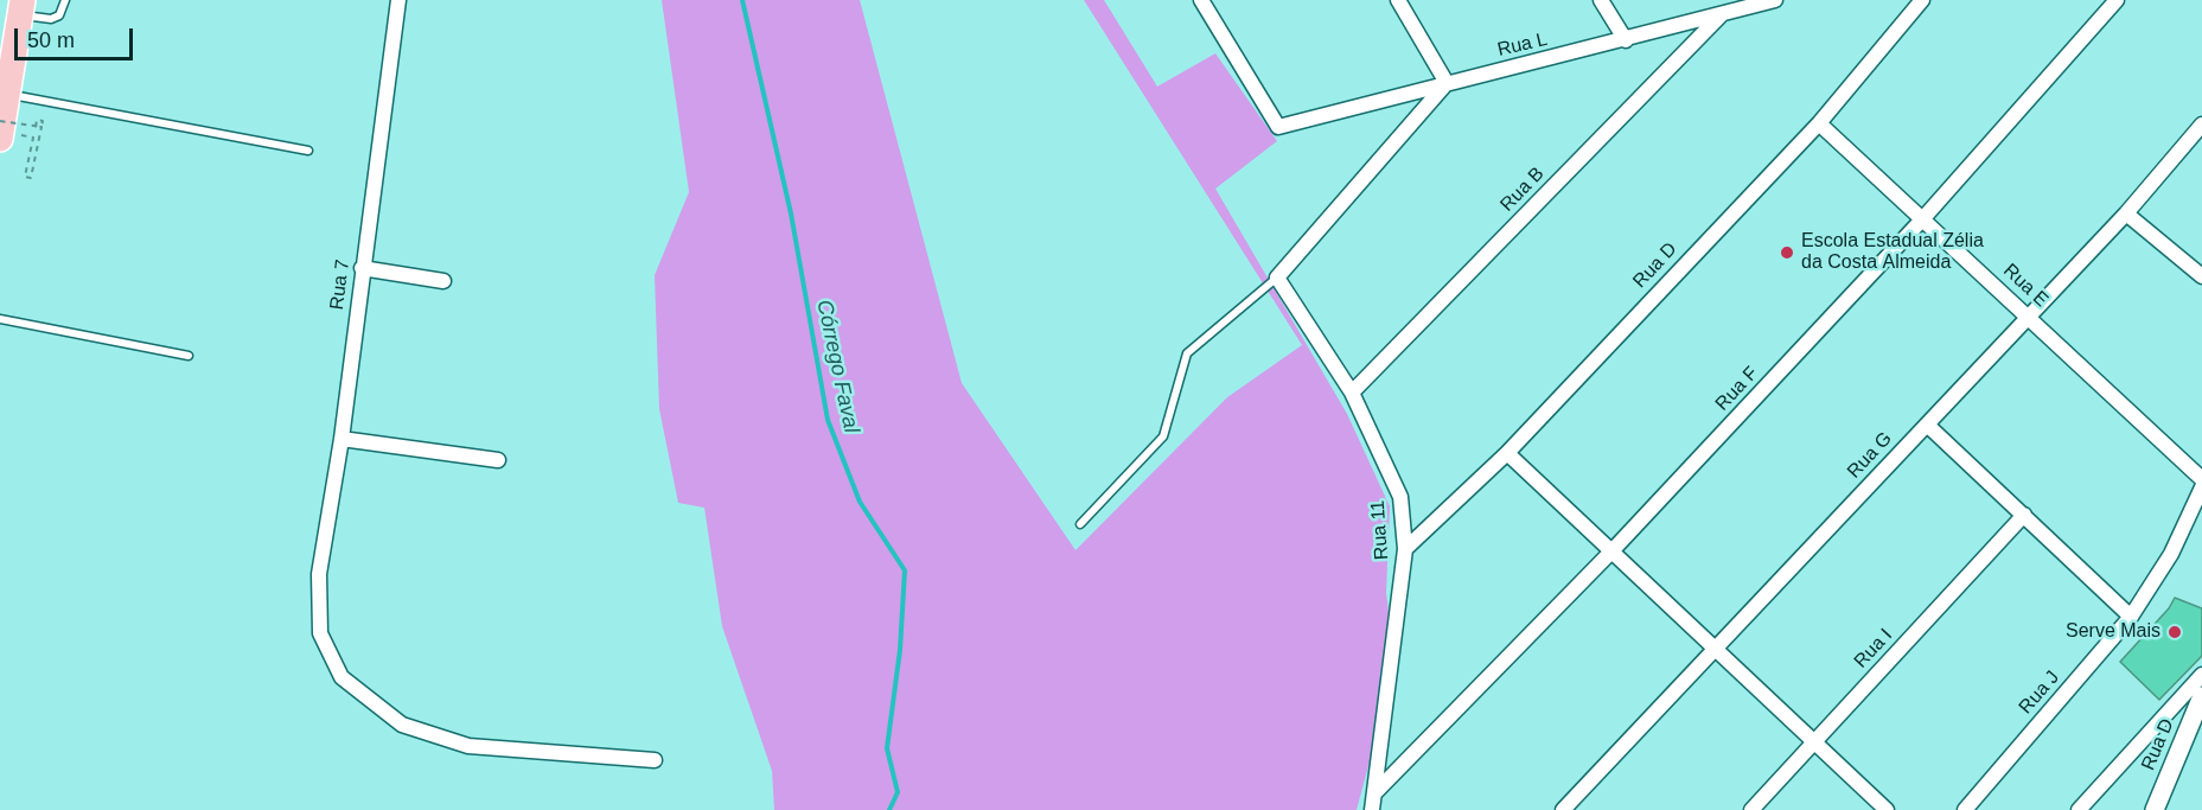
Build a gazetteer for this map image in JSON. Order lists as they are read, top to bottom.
{
  "streets": {
    "street": [
      "Rua L",
      "Rua B",
      "Rua D",
      "Rua 7",
      "Rua E",
      "Rua F",
      "Rua G",
      "Rua 11",
      "Rua I",
      "Rua J"
    ]
  },
  "crossings": [
    ["Rua L", "Rua B"],
    ["Rua B", "Rua 11"],
    ["Rua D", "Rua E"],
    ["Rua D", "Rua 11"],
    ["Rua E", "Rua F"],
    ["Rua E", "Rua G"],
    ["Rua F", "Rua 11"]
  ],
  "water": ["Córrego Faval"],
  "places": ["Escola Estadual Zélia da Costa Almeida", "Serve Mais"],
  "scale_bar": "50 m"
}
